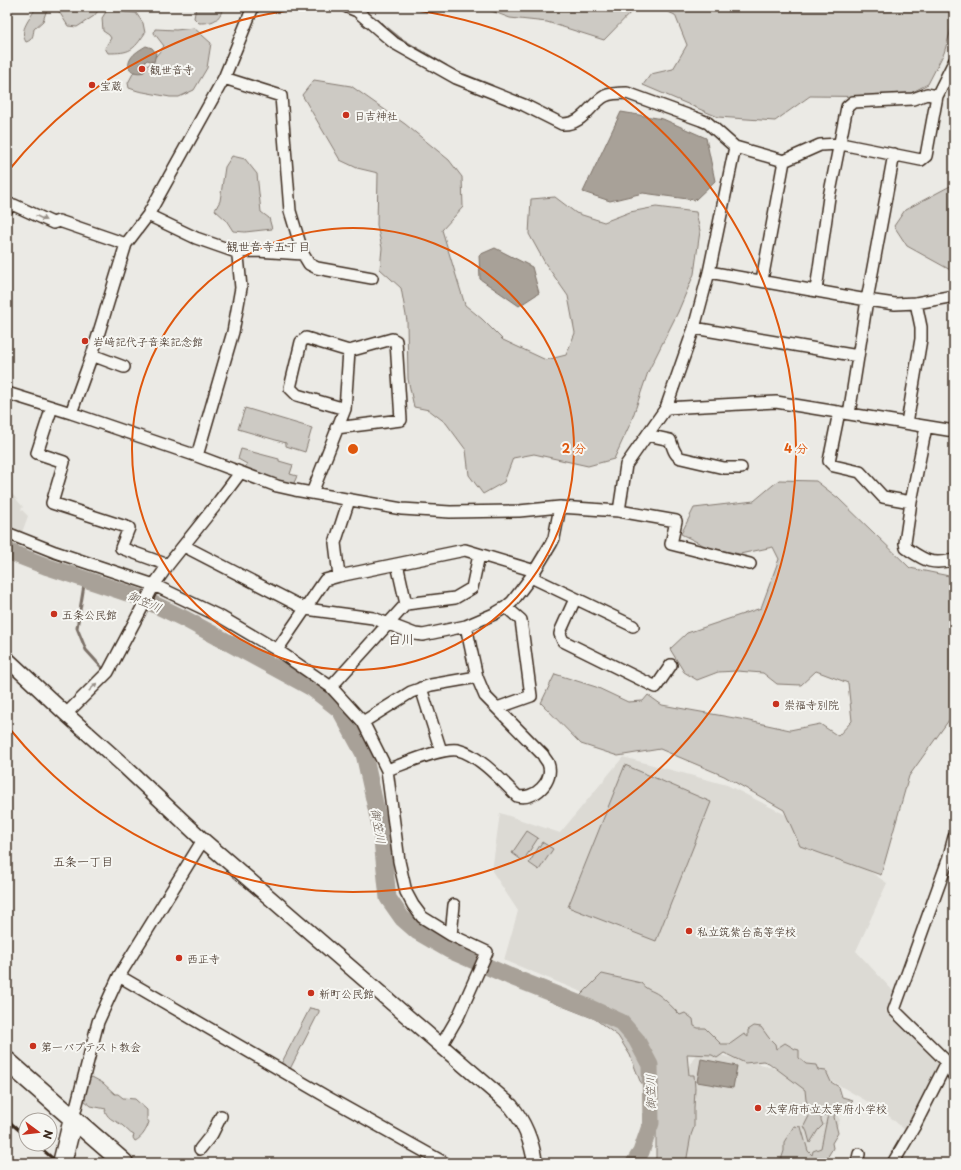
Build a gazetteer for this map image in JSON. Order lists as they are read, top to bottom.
{
  "districts": ["観世音寺五丁目", "白川", "五条一丁目"],
  "water": ["御笠川"],
  "places": [
    "観世音寺",
    "宝蔵",
    "日吉神社",
    "岩﨑記代子音楽記念館",
    "五条公民館",
    "崇福寺別院",
    "私立筑紫台高等学校",
    "西正寺",
    "新町公民館",
    "第一バプテスト教会",
    "太宰府市立太宰府小学校"
  ],
  "north": "right",
  "rings": ["2 分", "4 分"]
}
